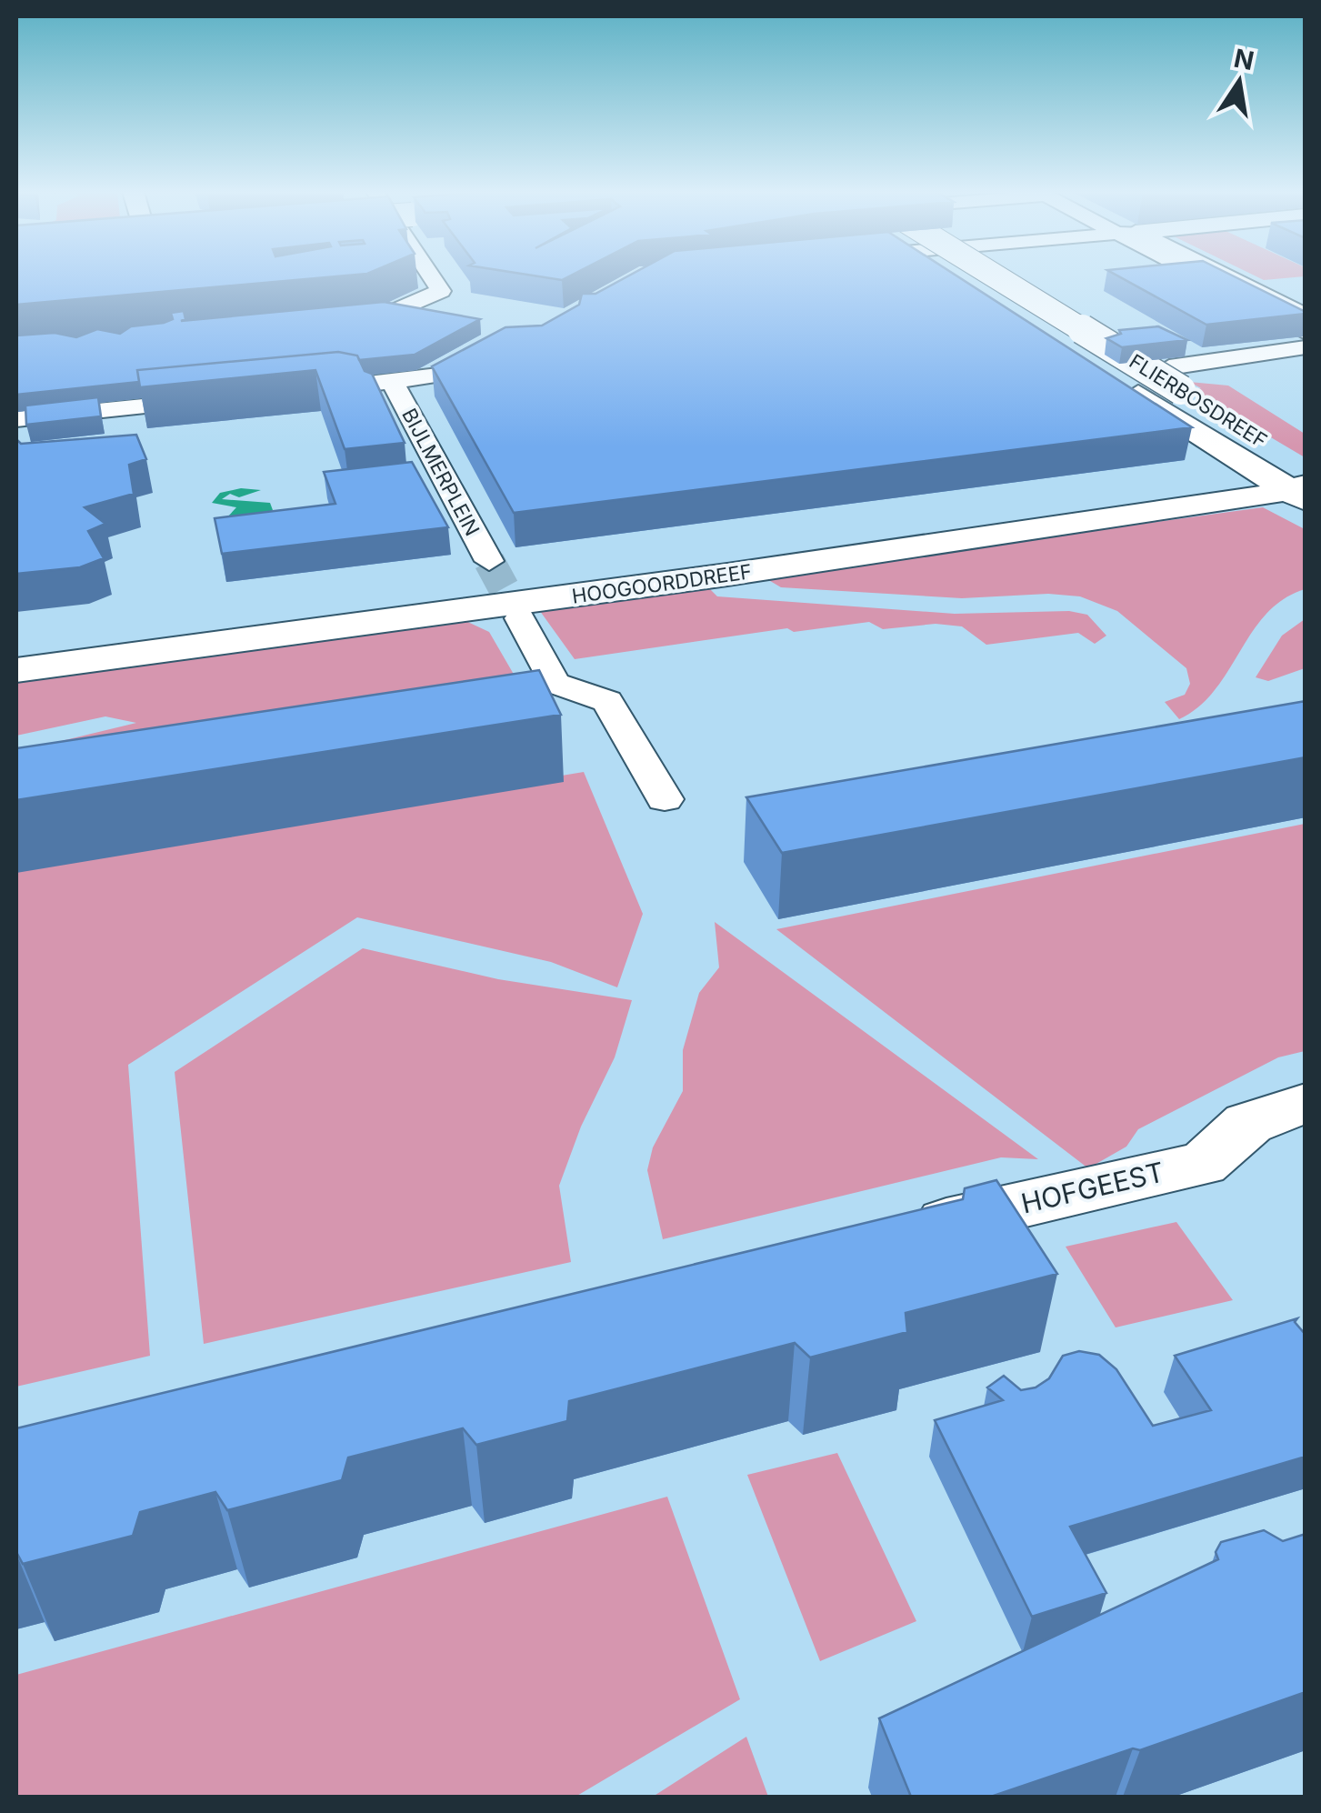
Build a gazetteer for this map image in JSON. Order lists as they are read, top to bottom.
{
  "streets": {
    "street": [
      "FLIERBOSDREEF",
      "BIJLMERPLEIN",
      "HOOGOORDDREEF",
      "HOFGEEST"
    ]
  },
  "crossings": [
    ["FLIERBOSDREEF", "HOOGOORDDREEF"]
  ],
  "north": "top"
}
